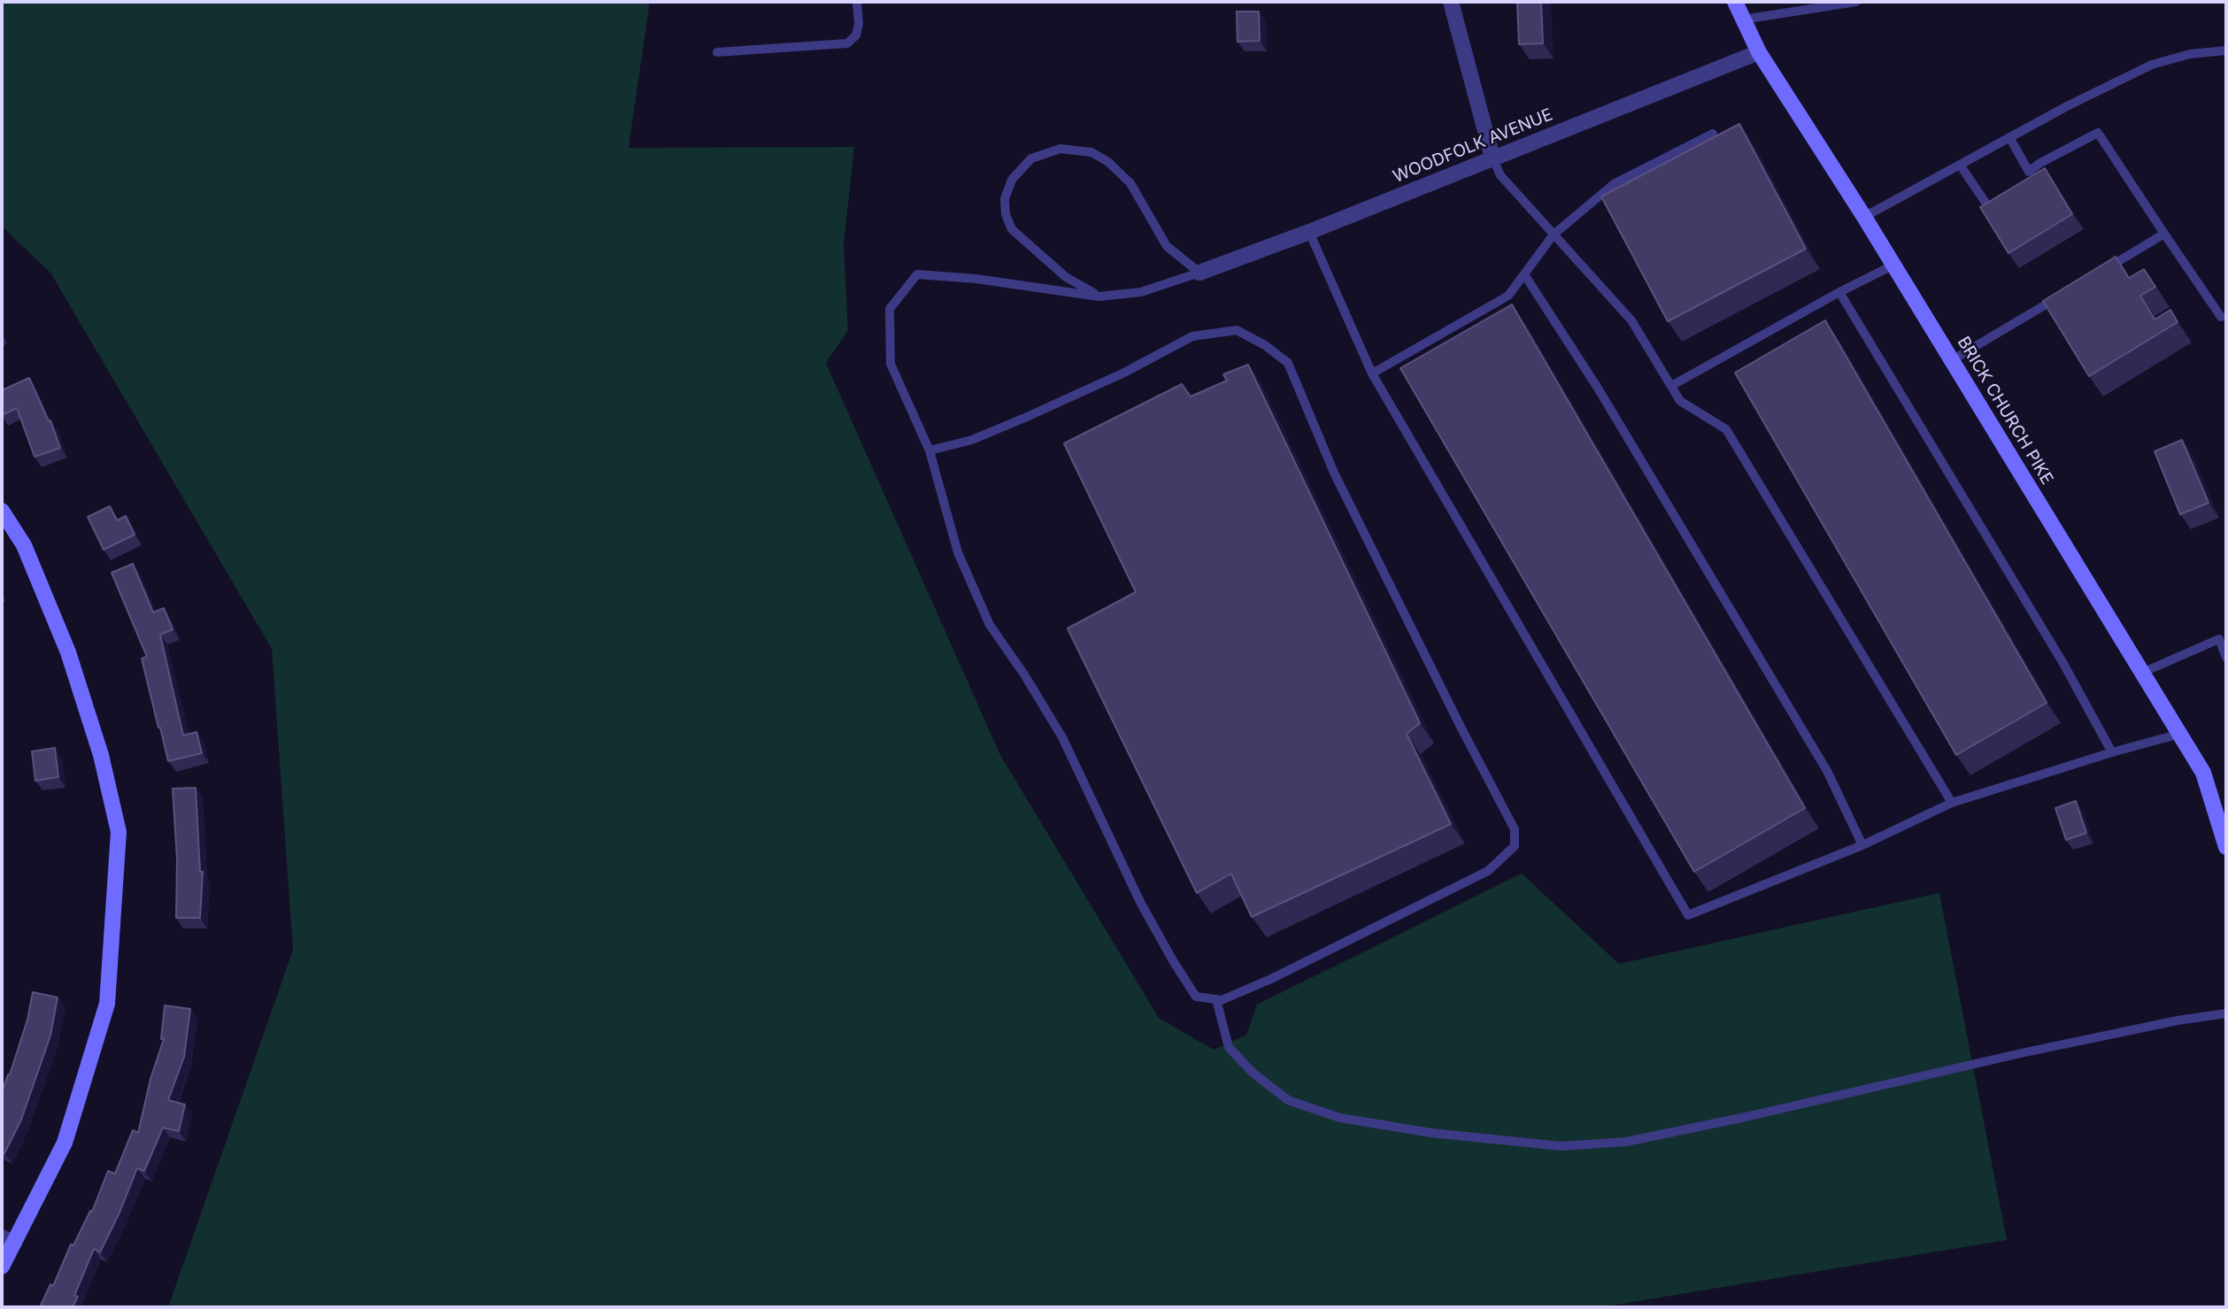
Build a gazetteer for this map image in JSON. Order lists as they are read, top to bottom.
{
  "streets": {
    "main road": ["BRICK CHURCH PIKE"],
    "street": ["WOODFOLK AVENUE"]
  },
  "crossings": [
    ["WOODFOLK AVENUE", "BRICK CHURCH PIKE"]
  ]
}
